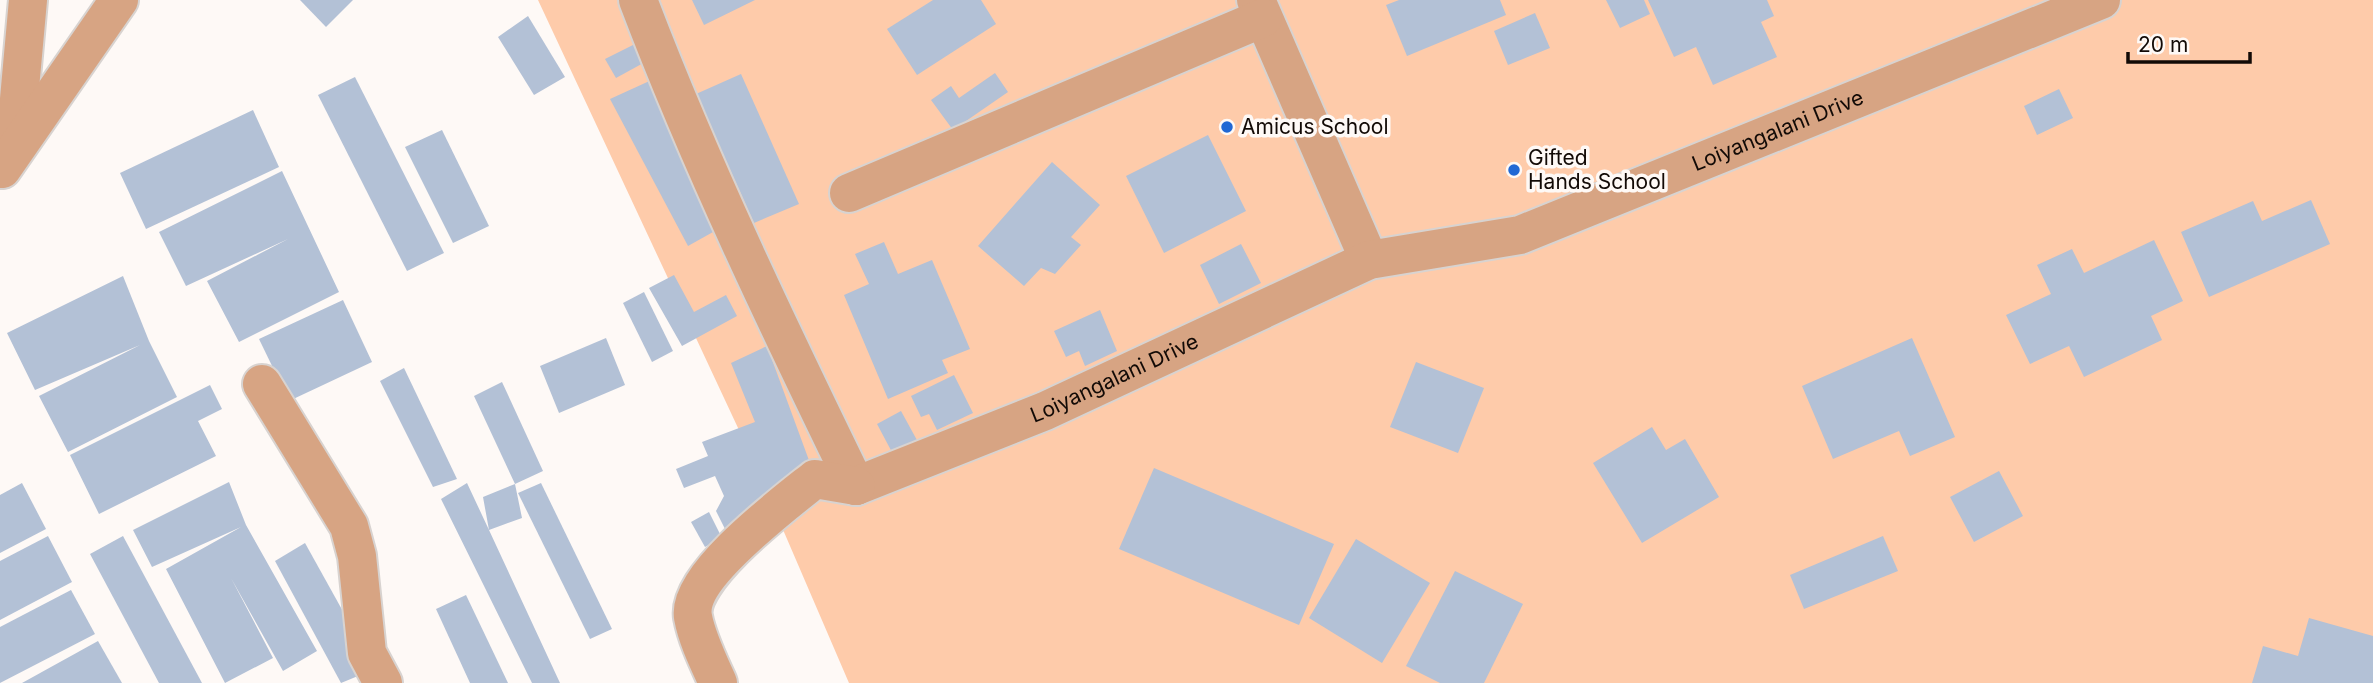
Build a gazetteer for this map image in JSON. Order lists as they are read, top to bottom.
{
  "streets": {
    "street": ["Loiyangalani Drive"]
  },
  "places": ["Amicus School", "Gifted Hands School"],
  "scale_bar": "20 m"
}
